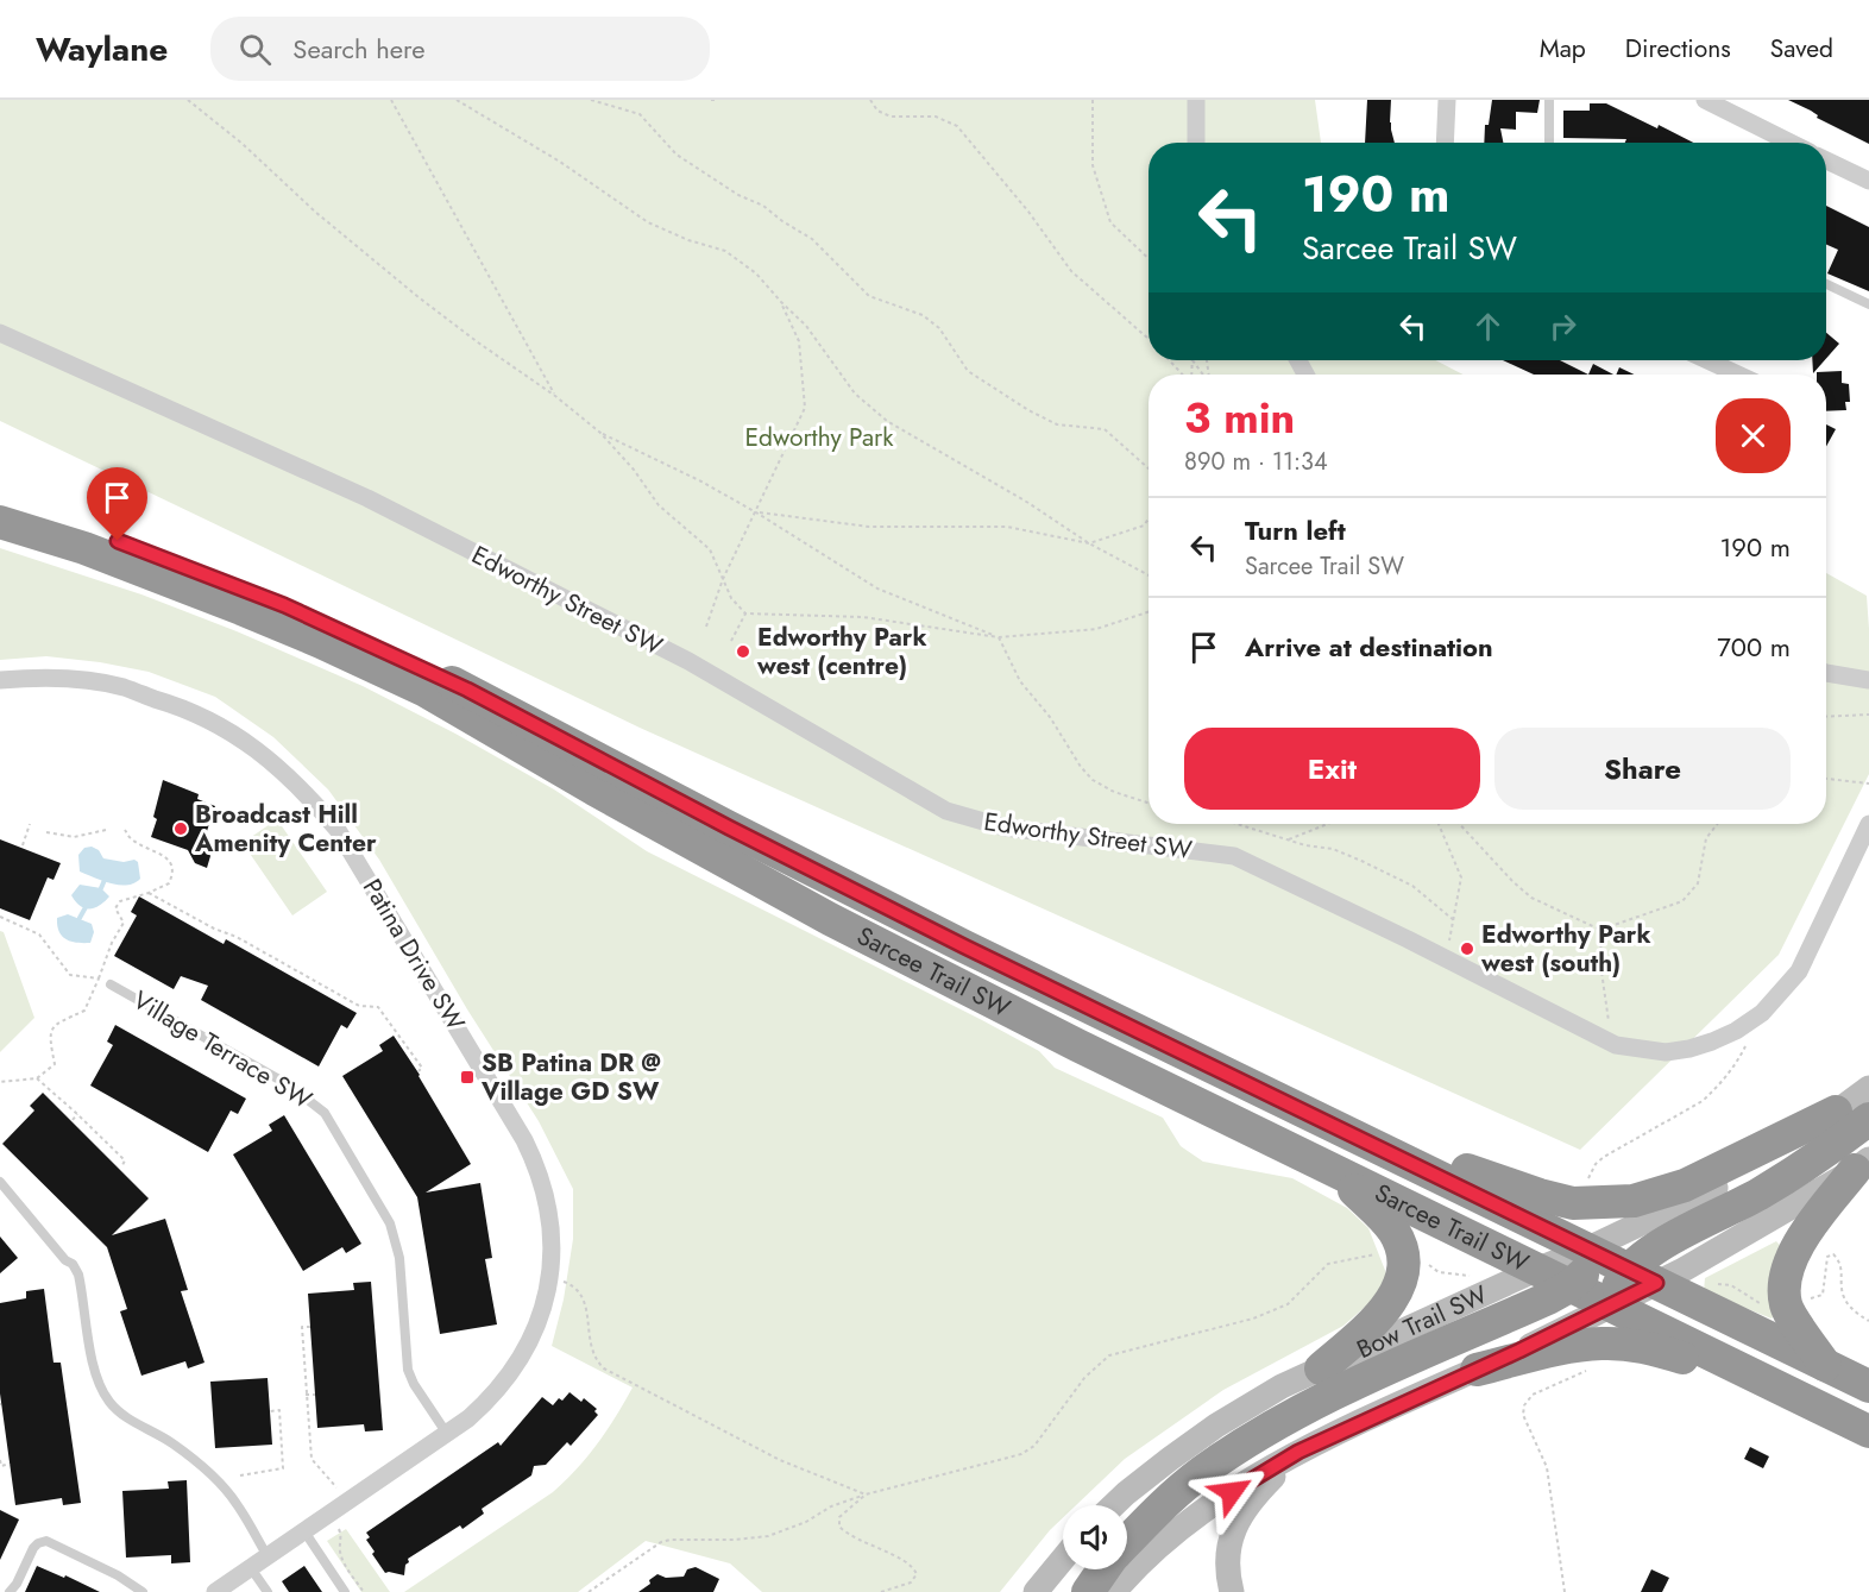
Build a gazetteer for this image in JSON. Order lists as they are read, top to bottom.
{
  "streets": {
    "highway": ["Sarcee Trail SW"],
    "main road": ["Bow Trail SW"],
    "street": ["Edworthy Street SW", "Patina Drive SW"],
    "lane": ["Village Terrace SW"]
  },
  "crossings": [
    ["Patina Drive SW", "Village Terrace SW"],
    ["Sarcee Trail SW", "Bow Trail SW"]
  ],
  "parks": ["Edworthy Park"],
  "places": {
    "other": ["Edworthy Park west (centre)", "Broadcast Hill Amenity Center", "Edworthy Park west (south)"],
    "transit": ["SB Patina DR @ Village GD SW"]
  },
  "page": {
    "header": "Waylane",
    "search": "Search here",
    "nav": ["Map", "Directions", "Saved"],
    "turn": ["190 m", "Sarcee Trail SW"],
    "heading": ["3 min", "890 m · 11:34"],
    "list": [
      {
        "name": "Turn left",
        "note": "Sarcee Trail SW",
        "value": "190 m"
      },
      {
        "name": "Arrive at destination",
        "value": "700 m"
      }
    ],
    "buttons": ["Exit", "Share"]
  }
}
